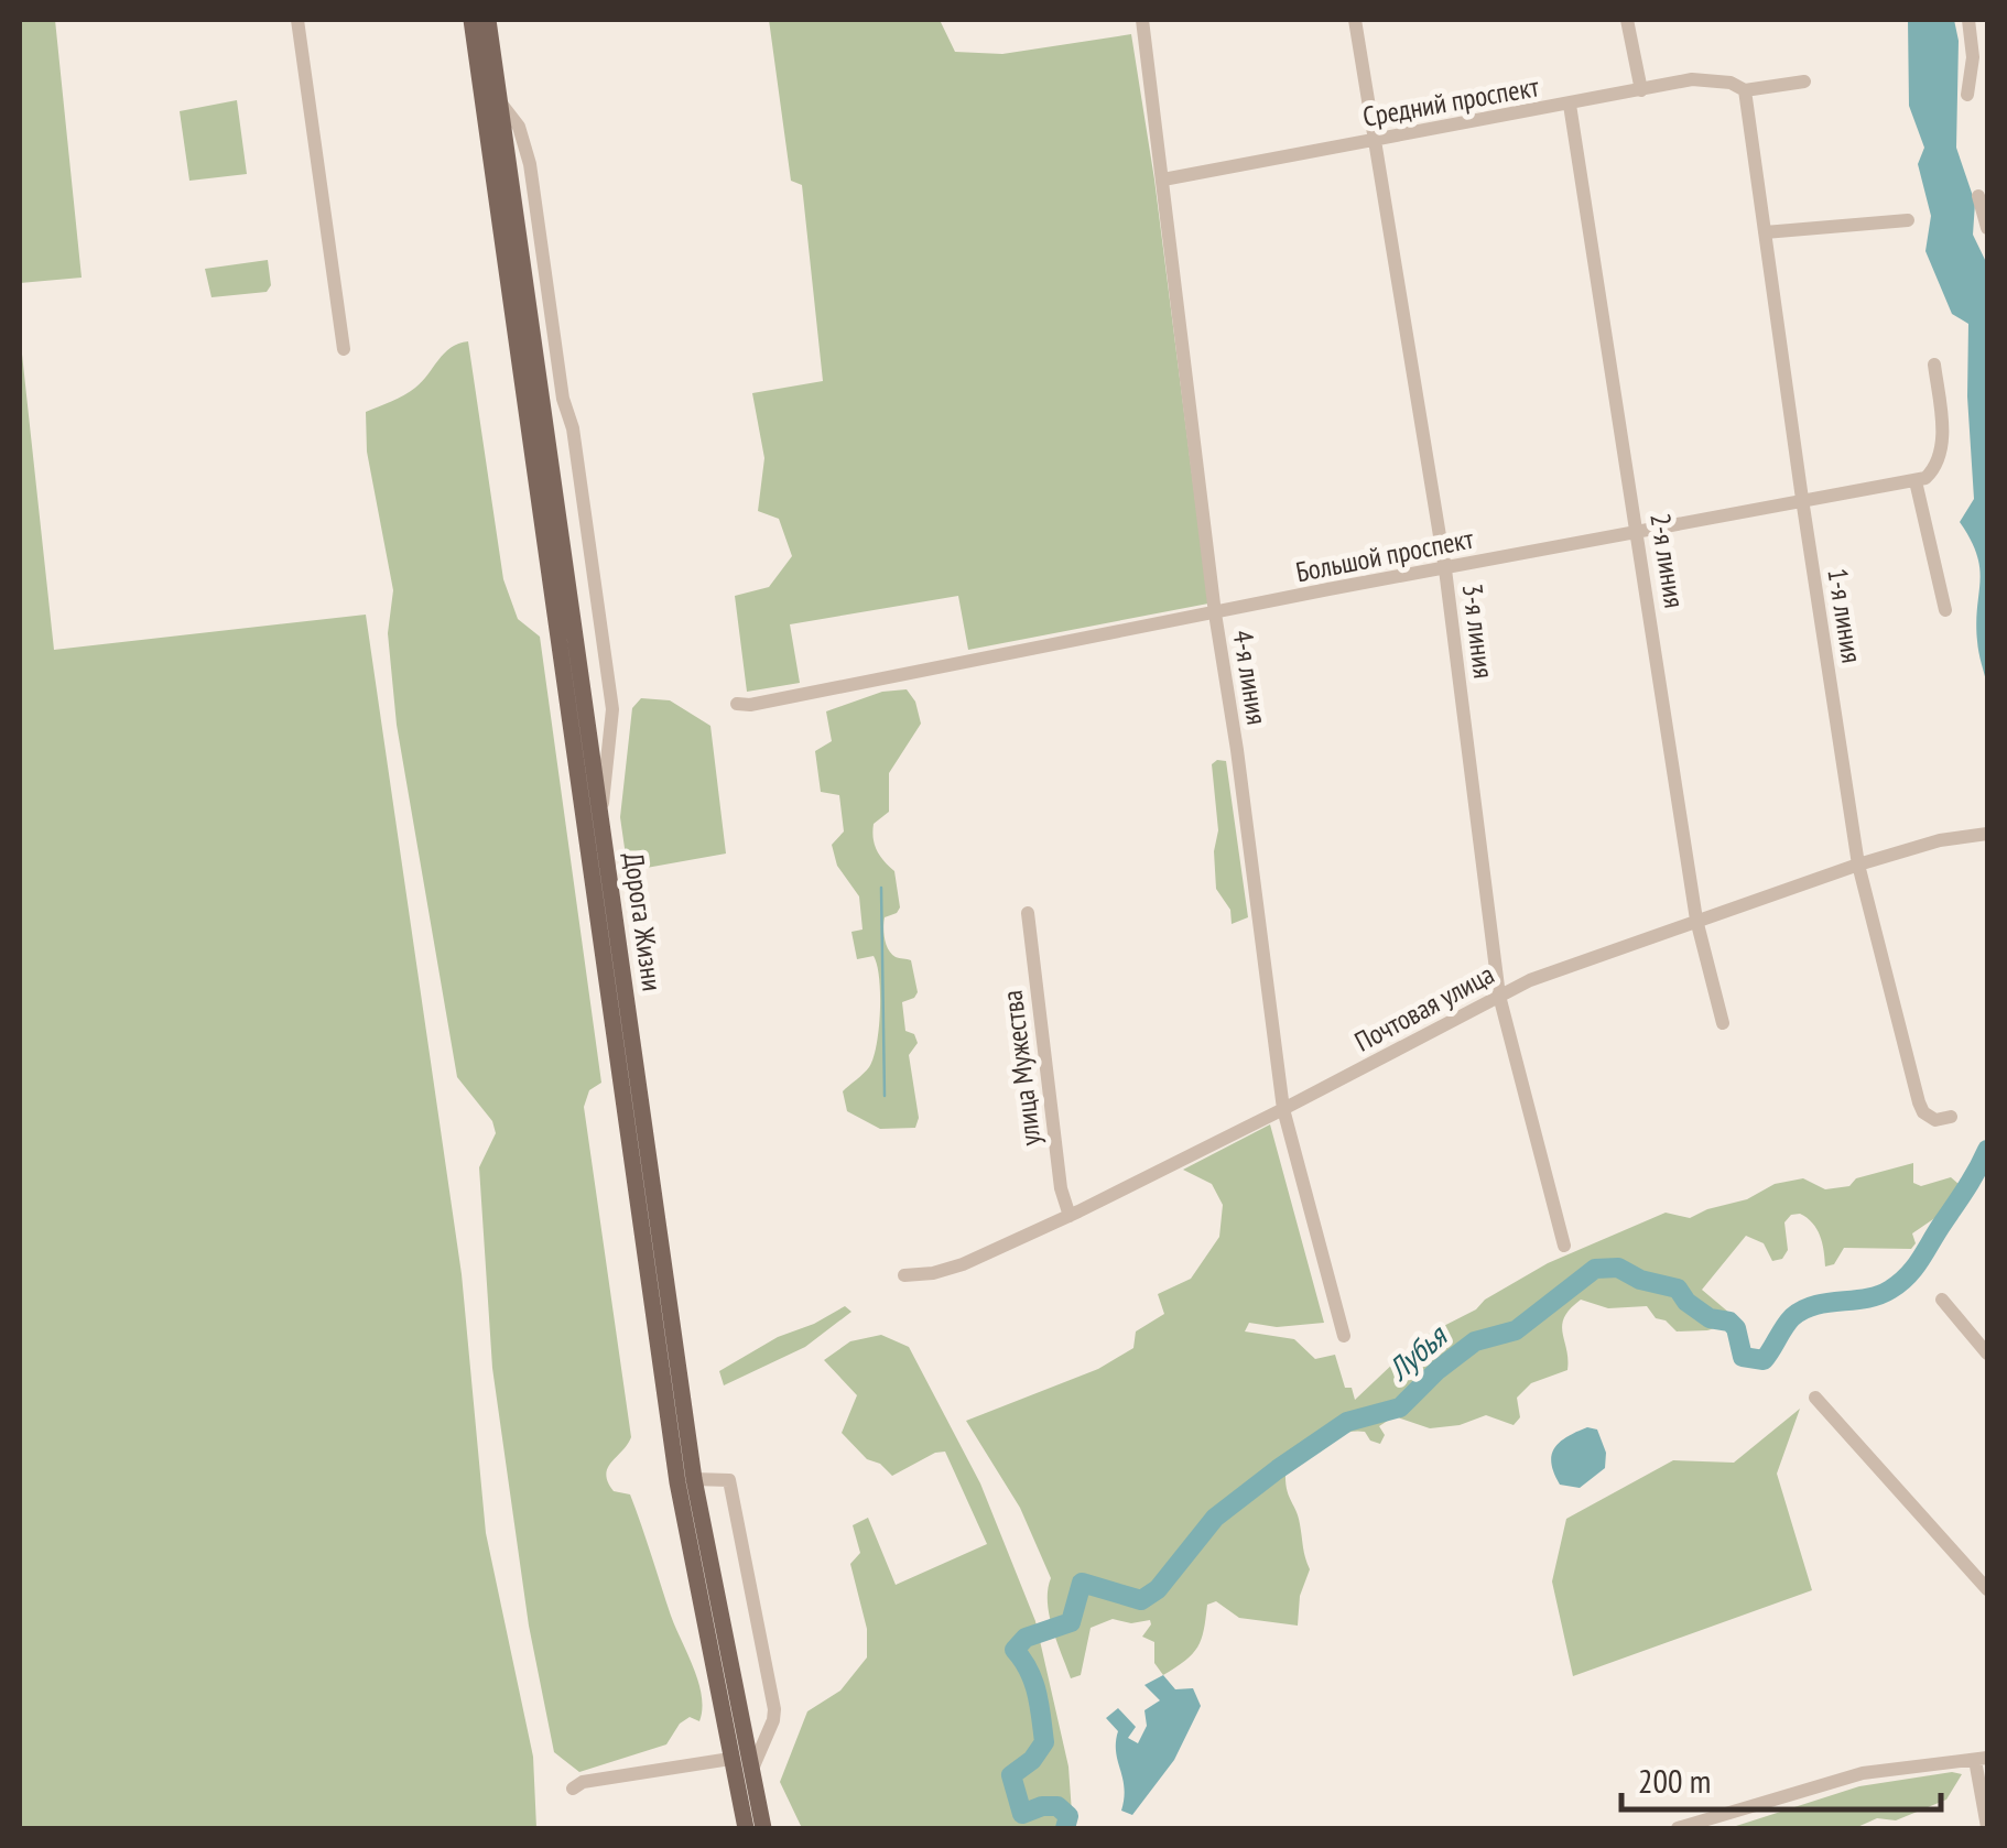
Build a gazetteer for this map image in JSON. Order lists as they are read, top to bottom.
{
  "streets": {
    "main road": ["Дорога Жизни"],
    "street": [
      "Средний проспект",
      "Большой проспект",
      "2-я линия",
      "1-я линия",
      "3-я линия",
      "4-я линия",
      "Почтовая улица",
      "улица Мужества"
    ]
  },
  "crossings": [
    ["Средний проспект", "2-я линия"],
    ["Средний проспект", "1-я линия"],
    ["Средний проспект", "3-я линия"],
    ["Средний проспект", "4-я линия"],
    ["Большой проспект", "2-я линия"],
    ["Большой проспект", "1-я линия"],
    ["Большой проспект", "3-я линия"],
    ["Большой проспект", "4-я линия"],
    ["2-я линия", "Почтовая улица"],
    ["1-я линия", "Почтовая улица"],
    ["3-я линия", "Почтовая улица"],
    ["4-я линия", "Почтовая улица"],
    ["Почтовая улица", "улица Мужества"]
  ],
  "water": ["Лубья"],
  "scale_bar": "200 m"
}
